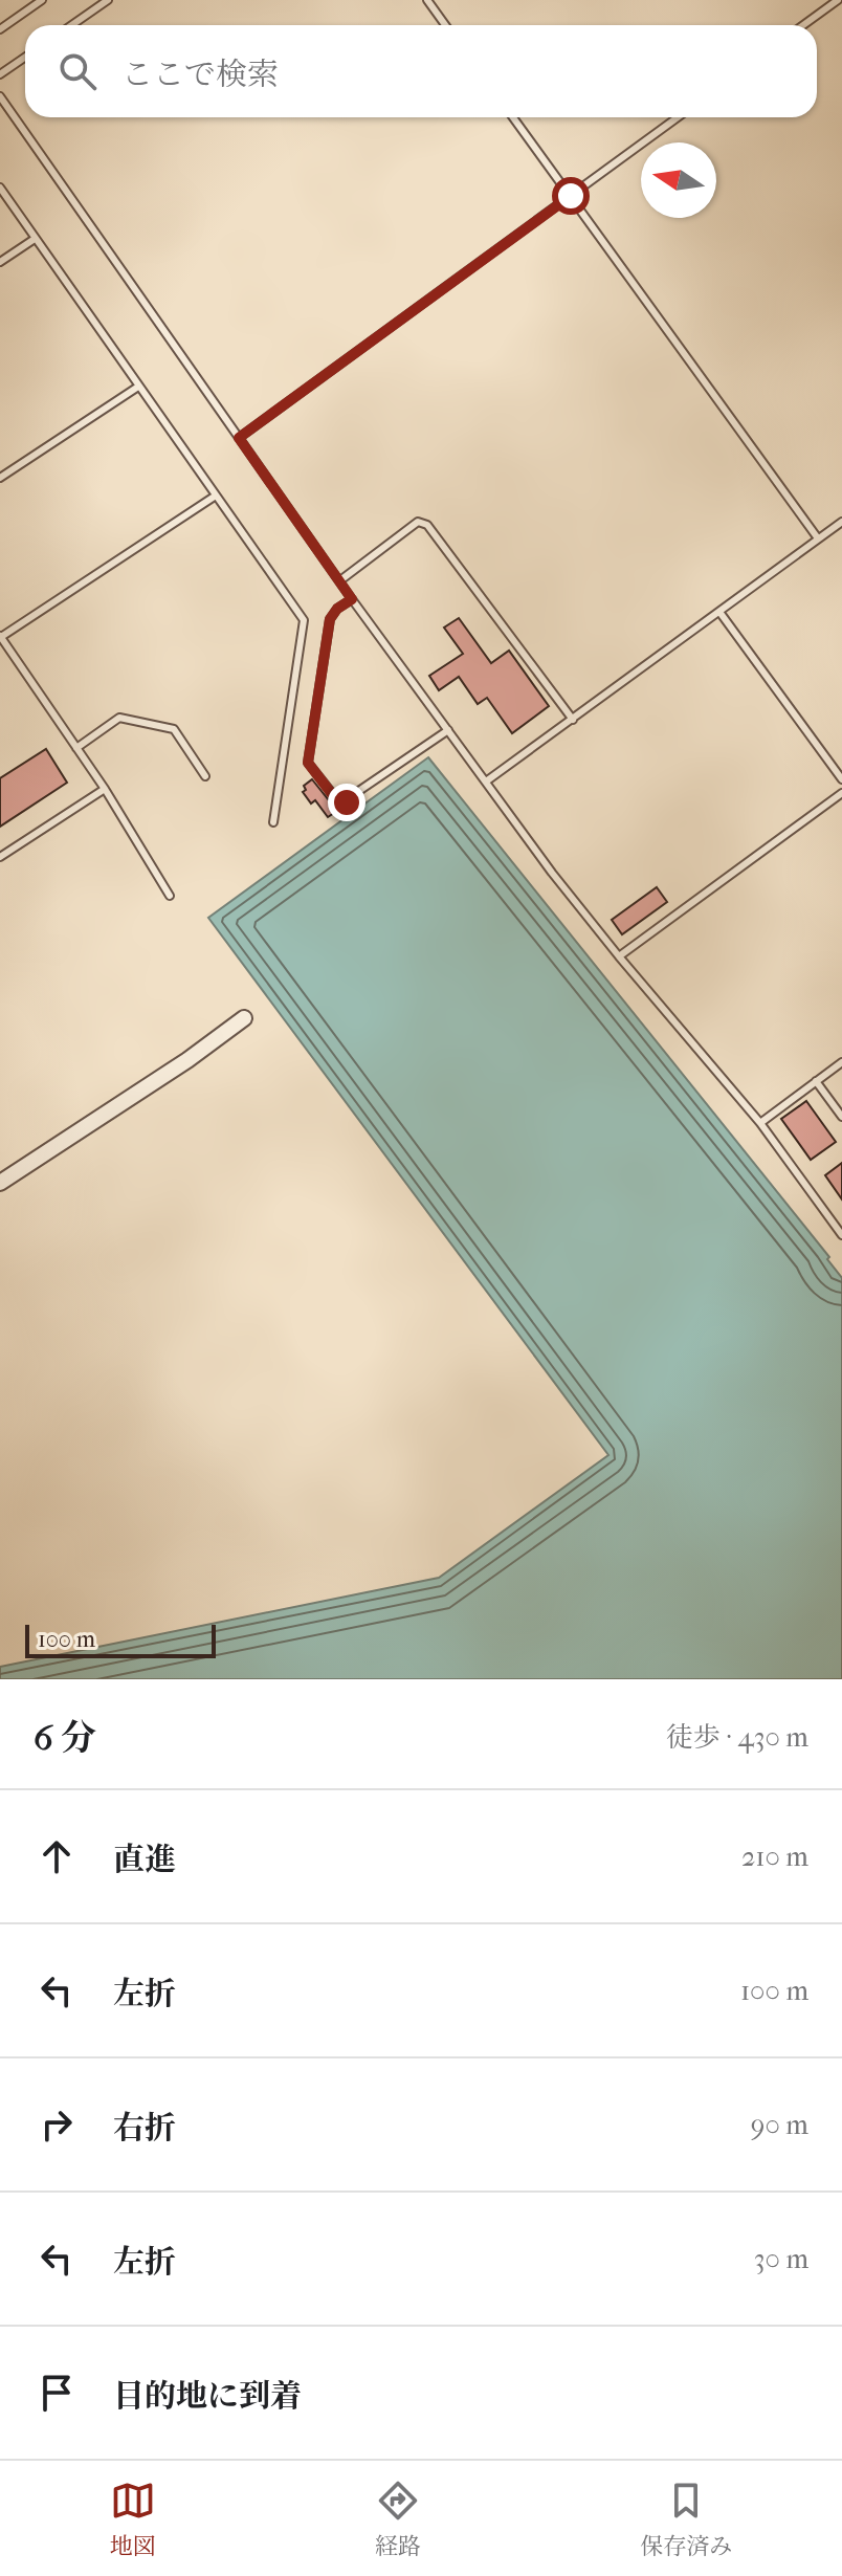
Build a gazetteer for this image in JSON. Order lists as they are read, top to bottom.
{
  "scale_bar": "100 m",
  "north": "left",
  "page": {
    "search": "ここで検索",
    "scale": "100 m",
    "heading": ["6 分", "徒歩 · 430 m"],
    "list": [
      ["直進", "210 m"],
      ["左折", "100 m"],
      ["右折", "90 m"],
      ["左折", "30 m"],
      "目的地に到着"
    ],
    "nav": ["地図", "経路", "保存済み"]
  }
}
